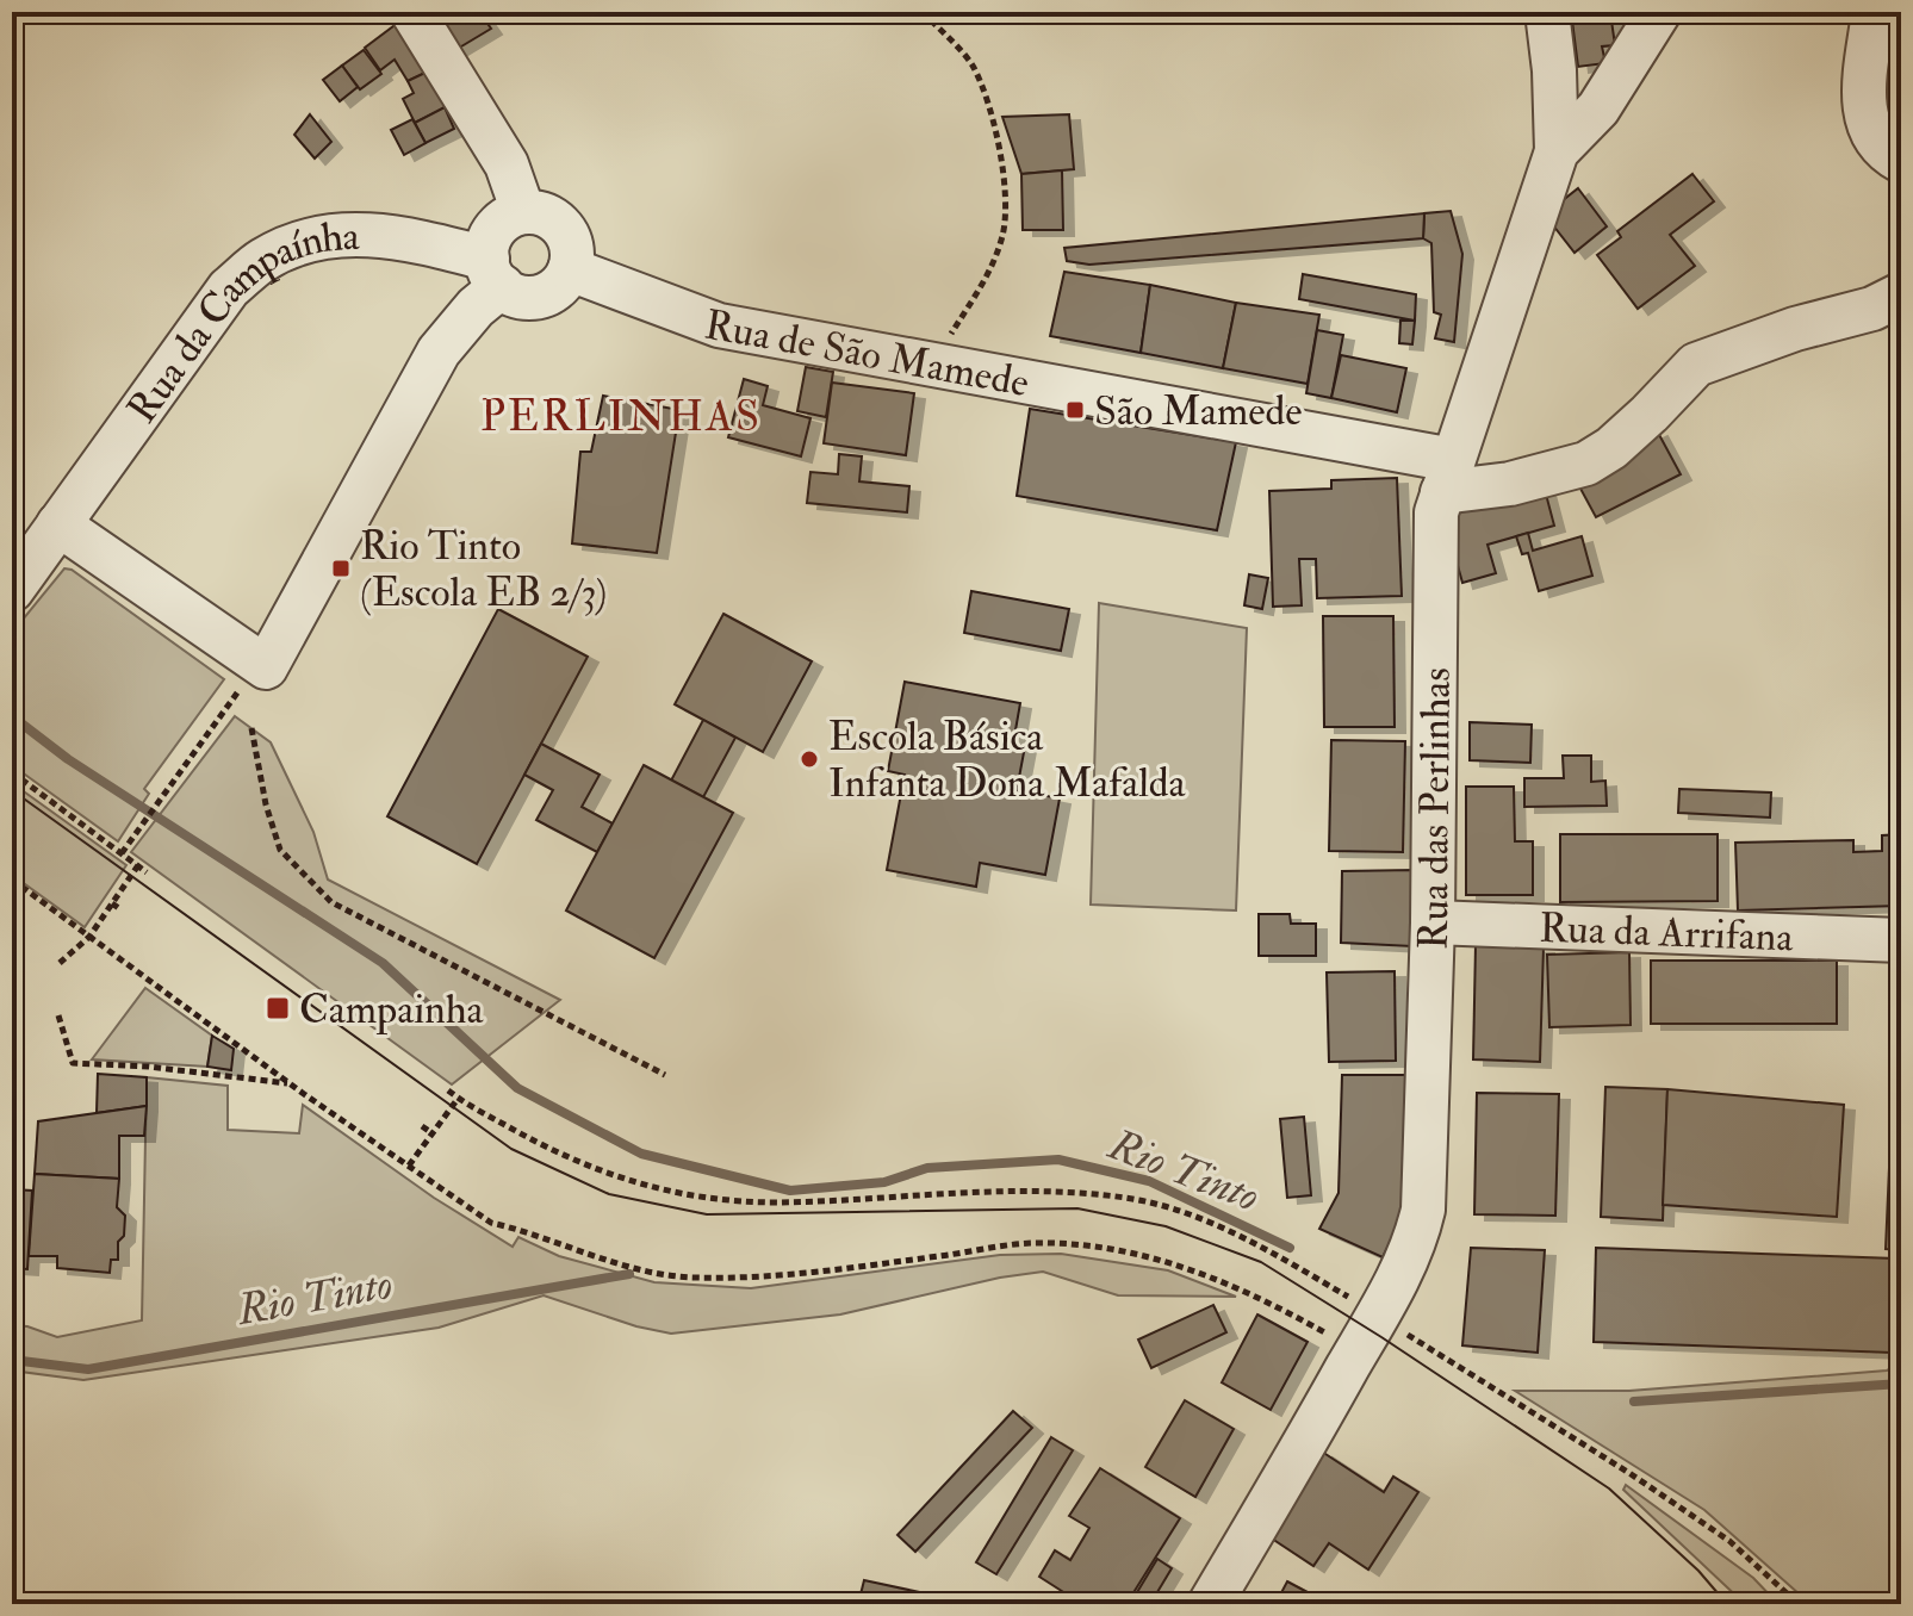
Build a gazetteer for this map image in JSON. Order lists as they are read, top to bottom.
{
  "streets": {
    "street": [
      "Rua da Campaínha",
      "Rua de São Mamede",
      "Rua das Perlinhas",
      "Rua da Arrifana"
    ]
  },
  "crossings": [
    ["Rua da Campaínha", "Rua de São Mamede"],
    ["Rua de São Mamede", "Rua das Perlinhas"],
    ["Rua das Perlinhas", "Rua da Arrifana"]
  ],
  "districts": ["PERLINHAS"],
  "water": ["Rio Tinto"],
  "places": {
    "transit": ["São Mamede", "Rio Tinto (Escola EB 2/3)", "Campainha"],
    "other": ["Escola Básica Infanta Dona Mafalda"]
  }
}
